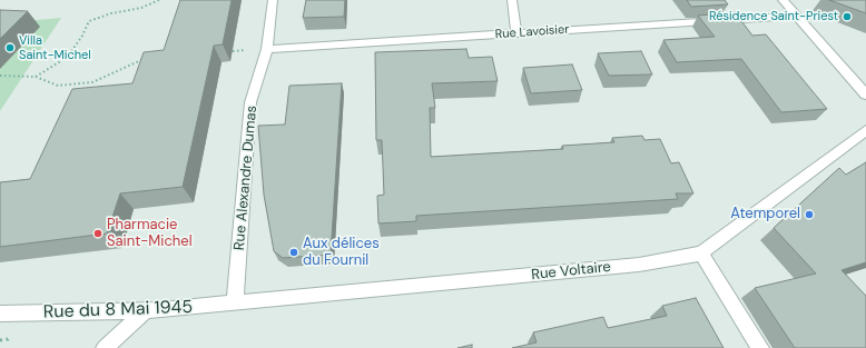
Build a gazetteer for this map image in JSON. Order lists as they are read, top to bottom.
{
  "streets": {
    "street": [
      "Rue Lavoisier",
      "Rue Alexandre Dumas",
      "Rue Voltaire",
      "Rue du 8 Mai 1945"
    ]
  },
  "crossings": [
    ["Rue Lavoisier", "Rue Alexandre Dumas"],
    ["Rue Alexandre Dumas", "Rue Voltaire"],
    ["Rue Alexandre Dumas", "Rue du 8 Mai 1945"],
    ["Rue Voltaire", "Rue du 8 Mai 1945"]
  ],
  "places": [
    "Résidence Saint-Priest",
    "Villa Saint-Michel",
    "Atemporel",
    "Pharmacie Saint-Michel",
    "Aux délices du Fournil"
  ]
}
